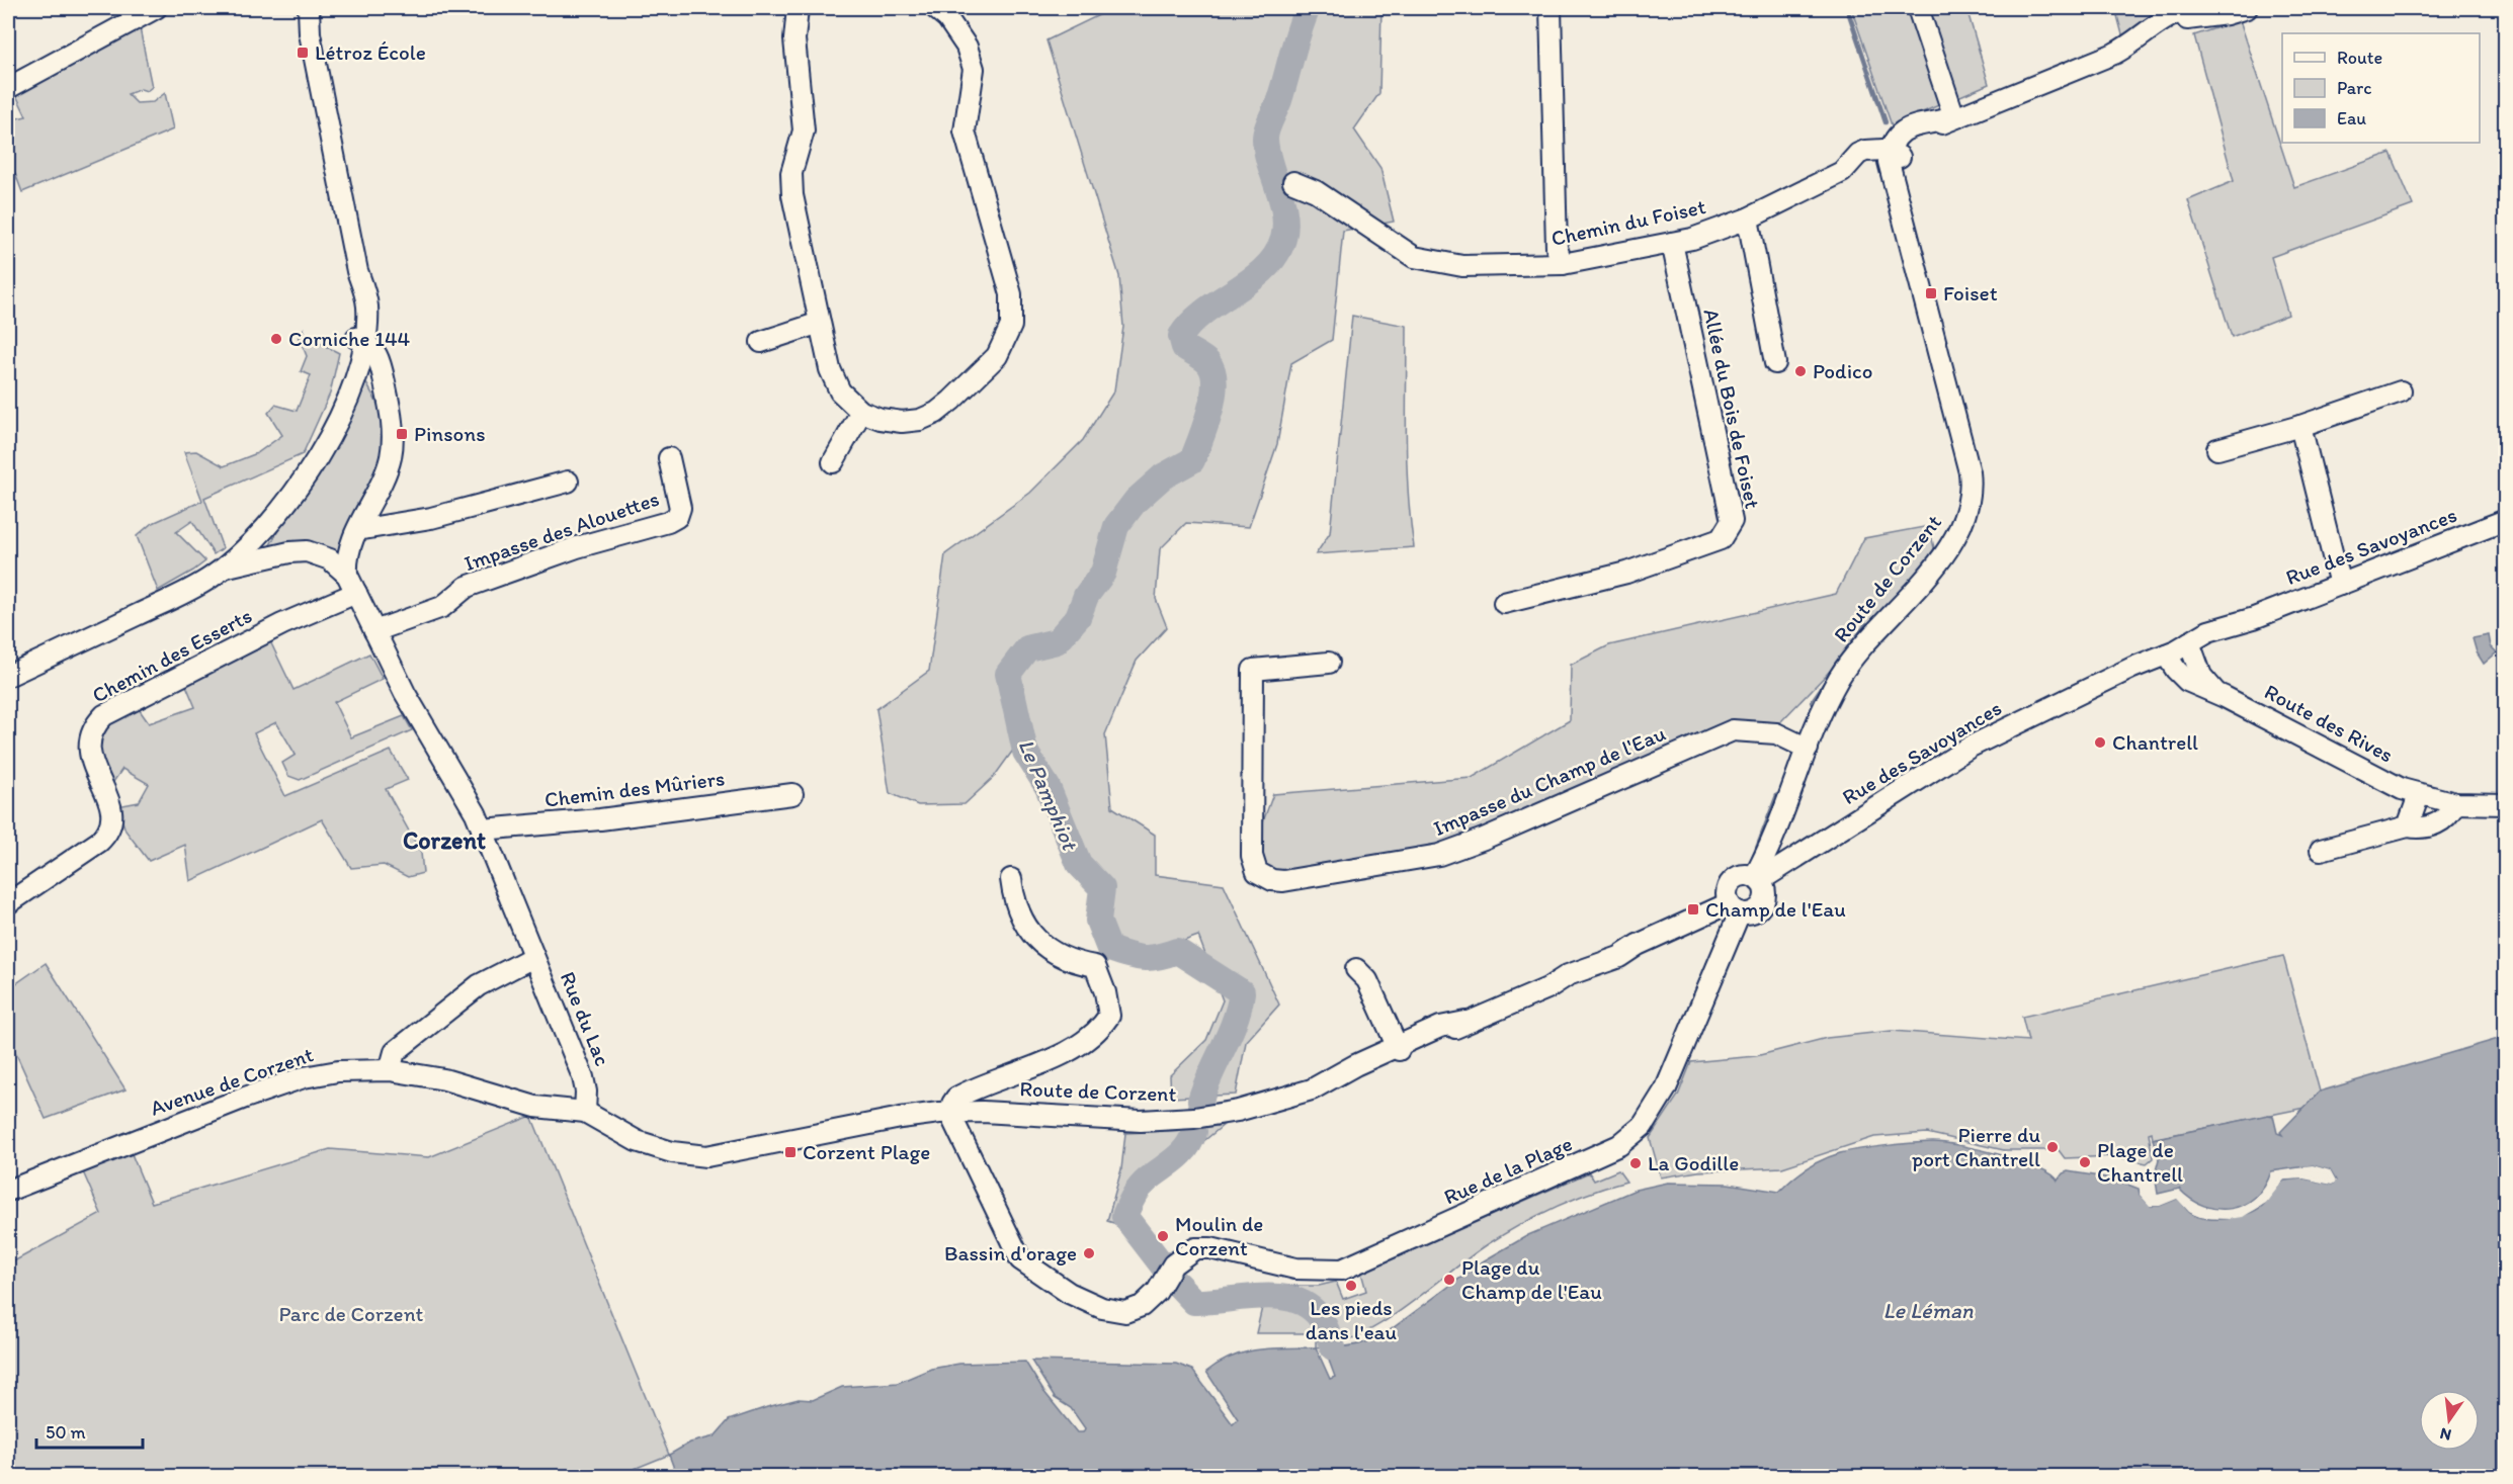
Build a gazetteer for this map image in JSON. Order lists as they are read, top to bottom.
{
  "streets": {
    "street": [
      "Chemin du Foiset",
      "Allée du Bois de Foiset",
      "Impasse des Alouettes",
      "Rue des Savoyances",
      "Route de Corzent",
      "Chemin des Esserts",
      "Route des Rives",
      "Impasse du Champ de l'Eau",
      "Chemin des Mûriers",
      "Rue du Lac",
      "Avenue de Corzent",
      "Rue de la Plage"
    ]
  },
  "crossings": [
    ["Chemin du Foiset", "Allée du Bois de Foiset"],
    ["Chemin du Foiset", "Route de Corzent"],
    ["Impasse des Alouettes", "Rue du Lac"],
    ["Rue des Savoyances", "Route de Corzent"],
    ["Rue des Savoyances", "Route des Rives"],
    ["Rue des Savoyances", "Rue de la Plage"],
    ["Route de Corzent", "Impasse du Champ de l'Eau"],
    ["Route de Corzent", "Rue de la Plage"],
    ["Chemin des Esserts", "Rue du Lac"],
    ["Chemin des Mûriers", "Rue du Lac"],
    ["Rue du Lac", "Avenue de Corzent"]
  ],
  "districts": ["Corzent"],
  "water": ["Le Pamphiot", "Le Léman"],
  "parks": ["Parc de Corzent"],
  "places": {
    "transit": [
      "Létroz École",
      "Foiset",
      "Pinsons",
      "Champ de l'Eau",
      "Corzent Plage"
    ],
    "other": [
      "Corniche 144",
      "Podico",
      "Chantrell",
      "Pierre du port Chantrell",
      "Plage de Chantrell",
      "La Godille",
      "Moulin de Corzent",
      "Bassin d'orage",
      "Plage du Champ de l'Eau",
      "Les pieds dans l'eau"
    ]
  },
  "legend": ["Route", "Parc", "Eau"],
  "scale_bar": "50 m",
  "north": "bottom"
}
